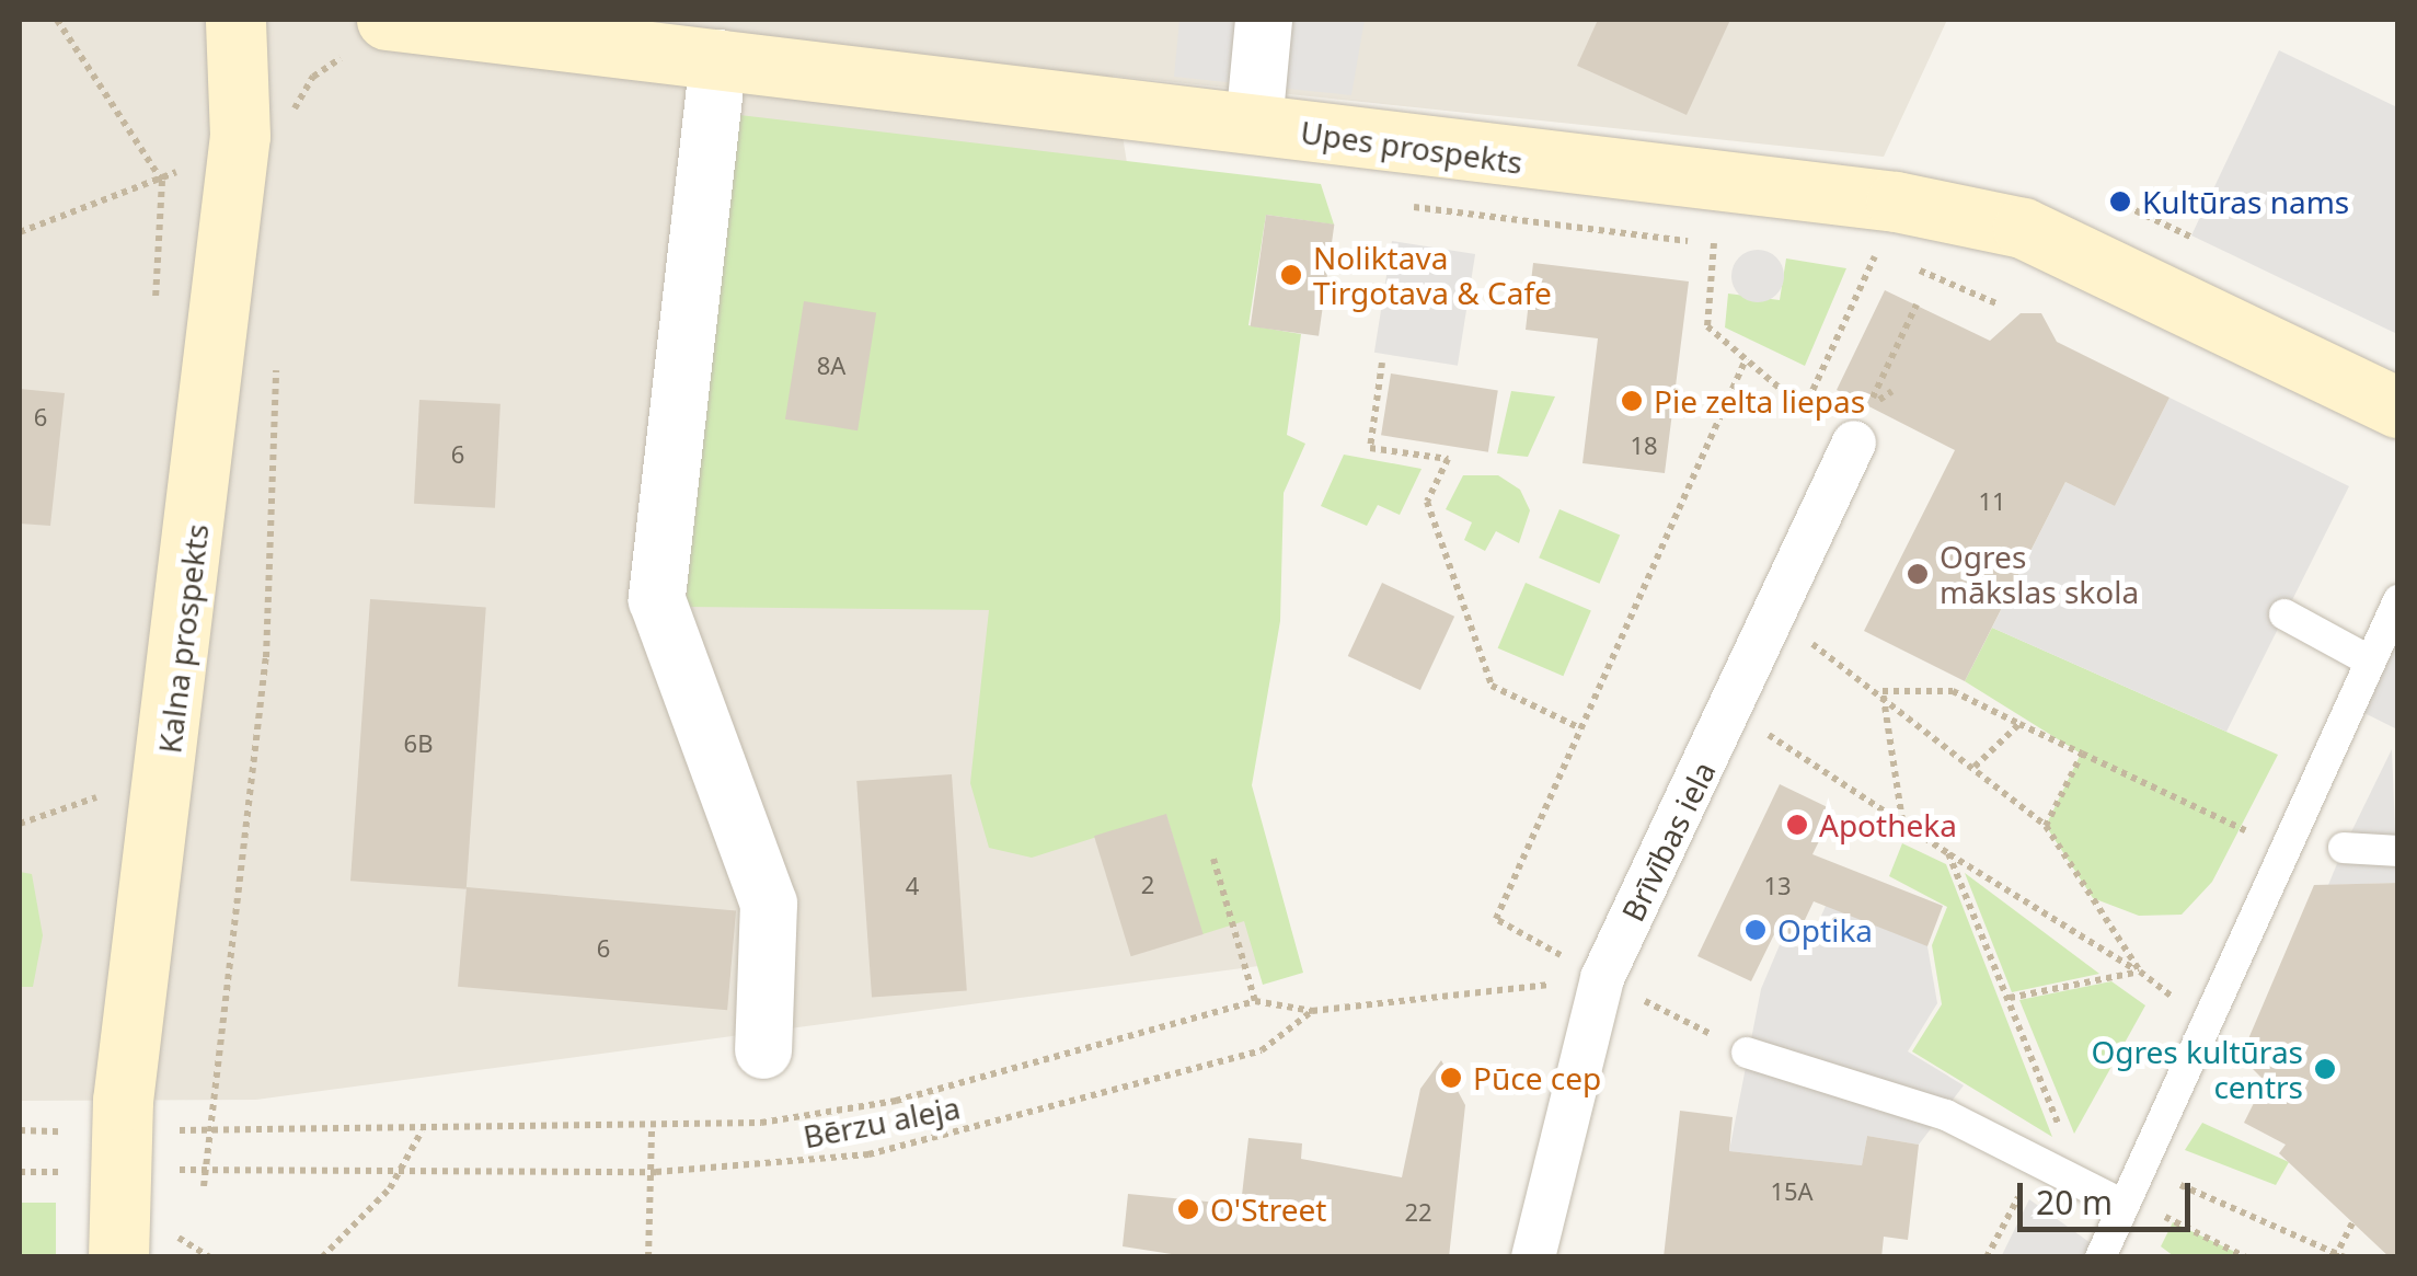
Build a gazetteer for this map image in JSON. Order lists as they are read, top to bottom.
{
  "streets": {
    "main road": ["Upes prospekts", "Kalna prospekts"],
    "street": ["Brīvības iela"],
    "path": ["Bērzu aleja"]
  },
  "crossings": [
    ["Brīvības iela", "Bērzu aleja"]
  ],
  "places": [
    "Kultūras nams",
    "Noliktava Tirgotava & Cafe",
    "Pie zelta liepas",
    "Ogres mākslas skola",
    "Apotheka",
    "Optika",
    "Ogres kultūras centrs",
    "Pūce cep",
    "O'Street"
  ],
  "house_numbers": [
    "8A",
    "6",
    "18",
    "6",
    "11",
    "6B",
    "2",
    "4",
    "13",
    "6",
    "15A",
    "22"
  ],
  "scale_bar": "20 m"
}
